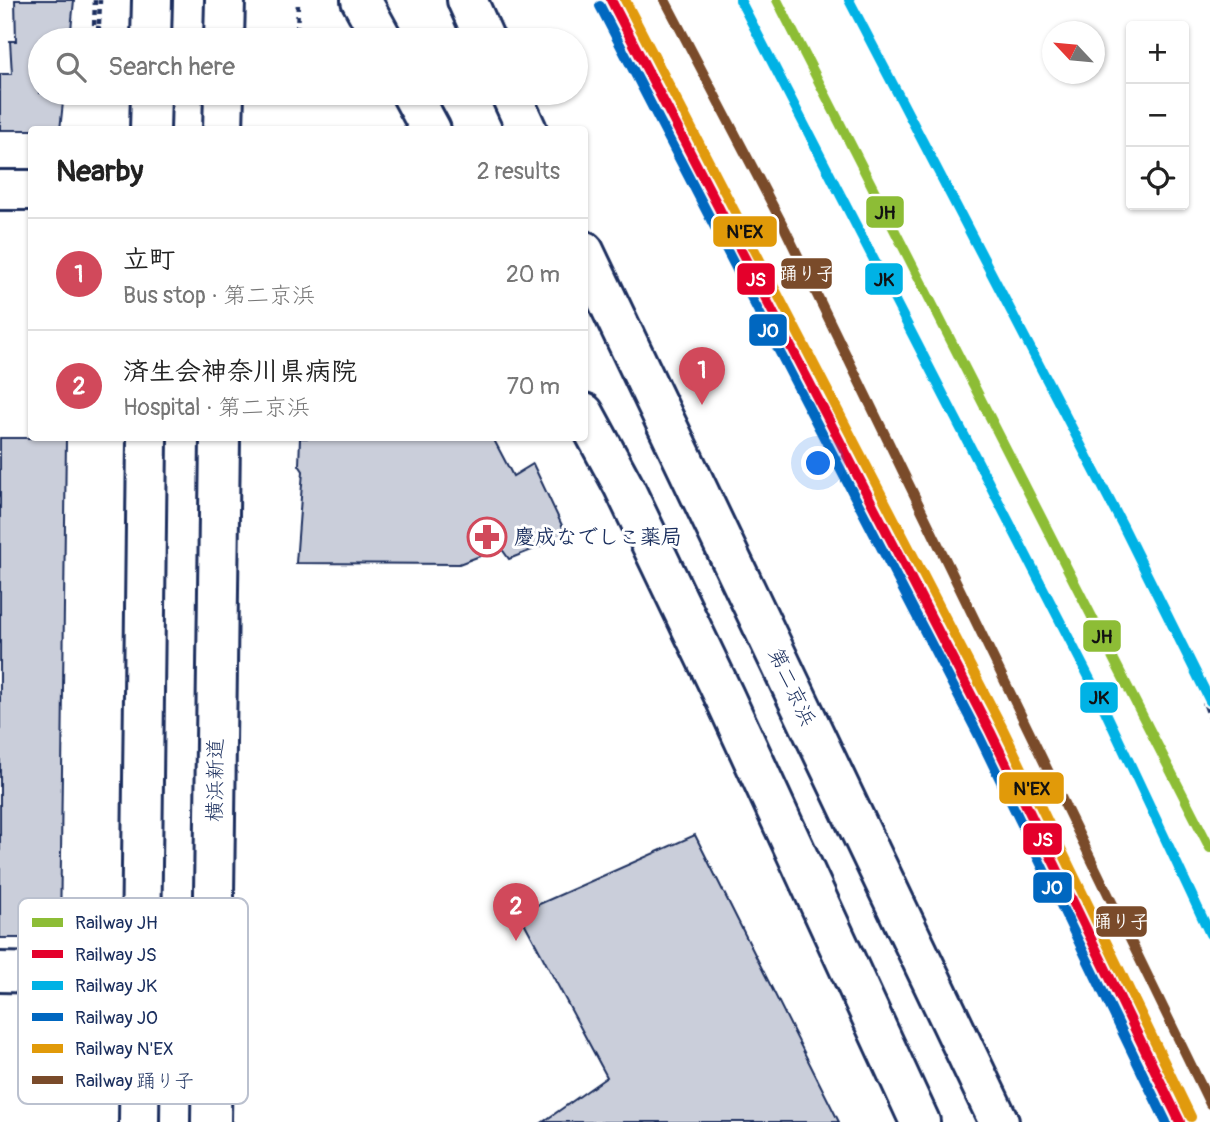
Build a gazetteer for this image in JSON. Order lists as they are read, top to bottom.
{
  "streets": {
    "main road": ["第二京浜", "横浜新道"]
  },
  "places": {
    "pharmacy": ["慶成なでしこ薬局"]
  },
  "lines": [
    "rail line JH",
    "rail line JS",
    "rail line JK",
    "rail line N'EX",
    "rail line 踊り子",
    "rail line JO"
  ],
  "legend": [
    "Railway JH",
    "Railway JS",
    "Railway JK",
    "Railway JO",
    "Railway N'EX",
    "Railway 踊り子"
  ],
  "north": "top left",
  "page": {
    "map_buttons": ["+", "−"],
    "search": "Search here",
    "heading": ["Nearby", "2 results"],
    "list": [
      {
        "mark": "1",
        "name": "立町",
        "note": "Bus stop · 第二京浜",
        "value": "20 m"
      },
      {
        "mark": "2",
        "name": "済生会神奈川県病院",
        "note": "Hospital · 第二京浜",
        "value": "70 m"
      }
    ],
    "pins": ["1", "2"]
  }
}
